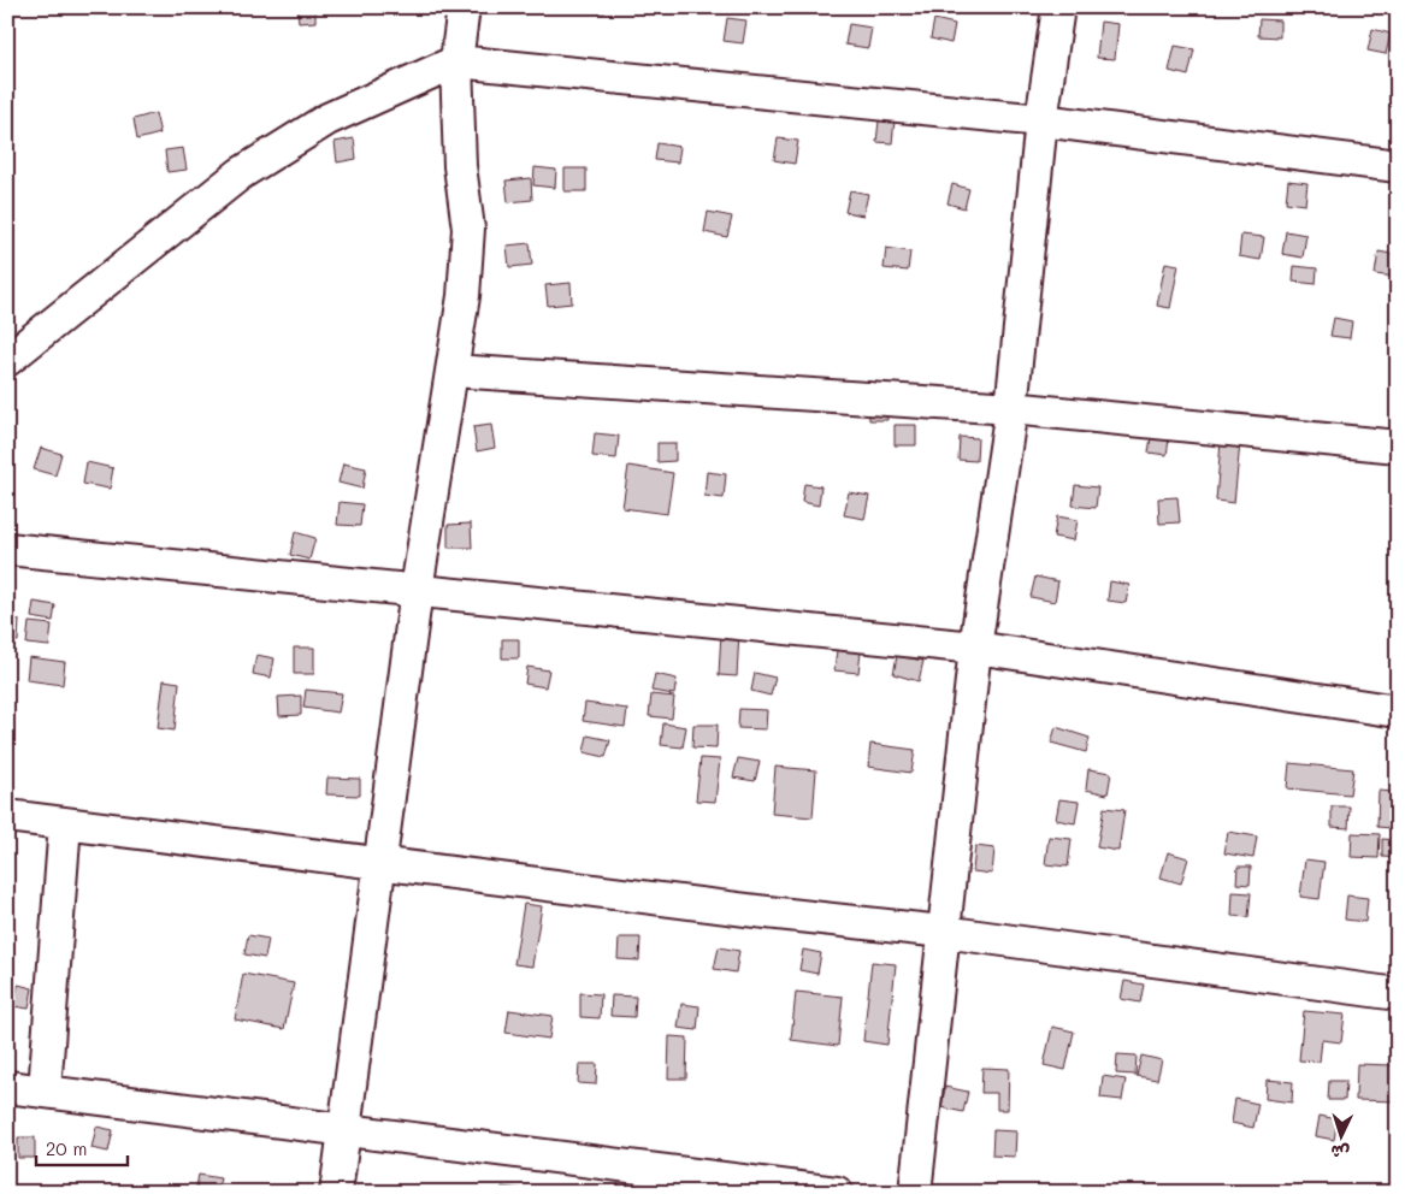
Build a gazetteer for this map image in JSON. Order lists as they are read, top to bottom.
{
  "scale_bar": "20 m",
  "north": "bottom"
}
